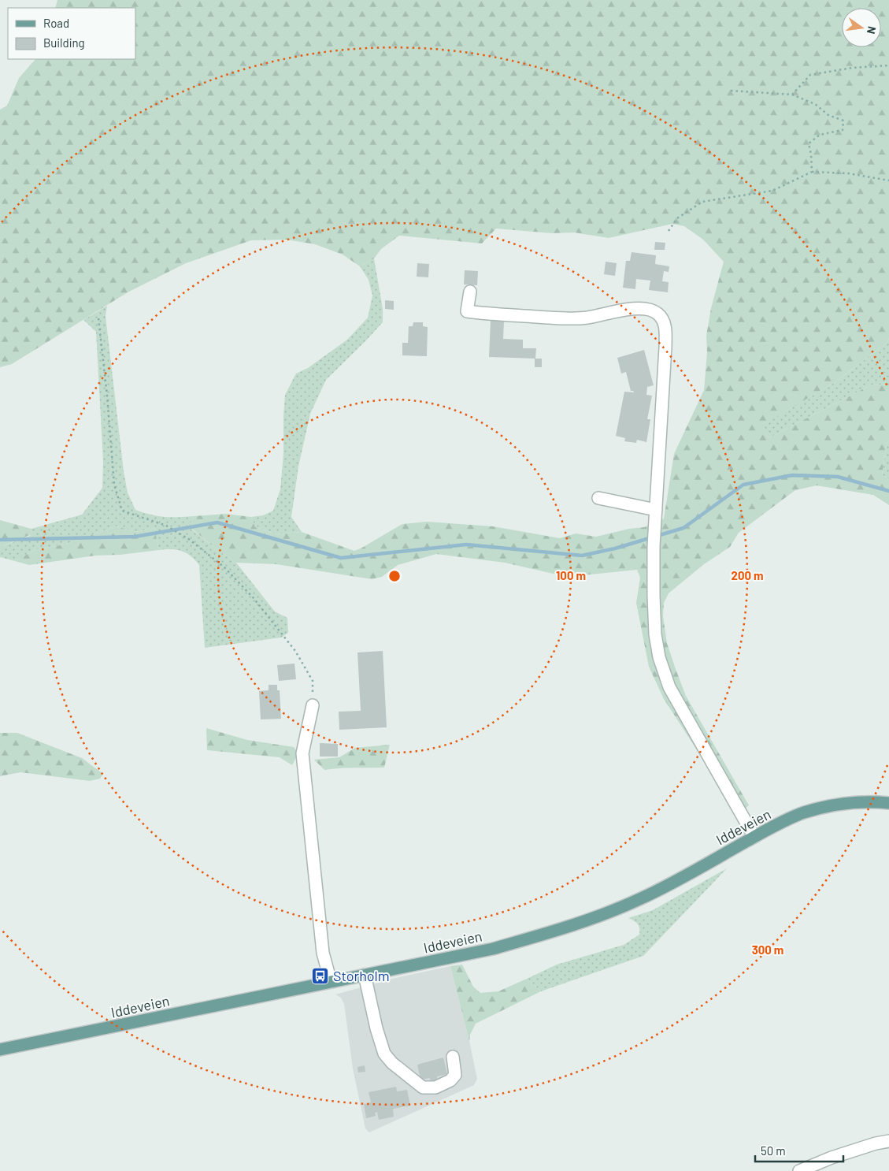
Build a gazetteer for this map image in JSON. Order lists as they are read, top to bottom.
{
  "streets": {
    "main road": ["Iddeveien"]
  },
  "places": {
    "bus stop": ["Storholm"]
  },
  "legend": ["Road", "Building"],
  "scale_bar": "50 m",
  "north": "right",
  "rings": ["100 m", "200 m", "300 m"]
}
